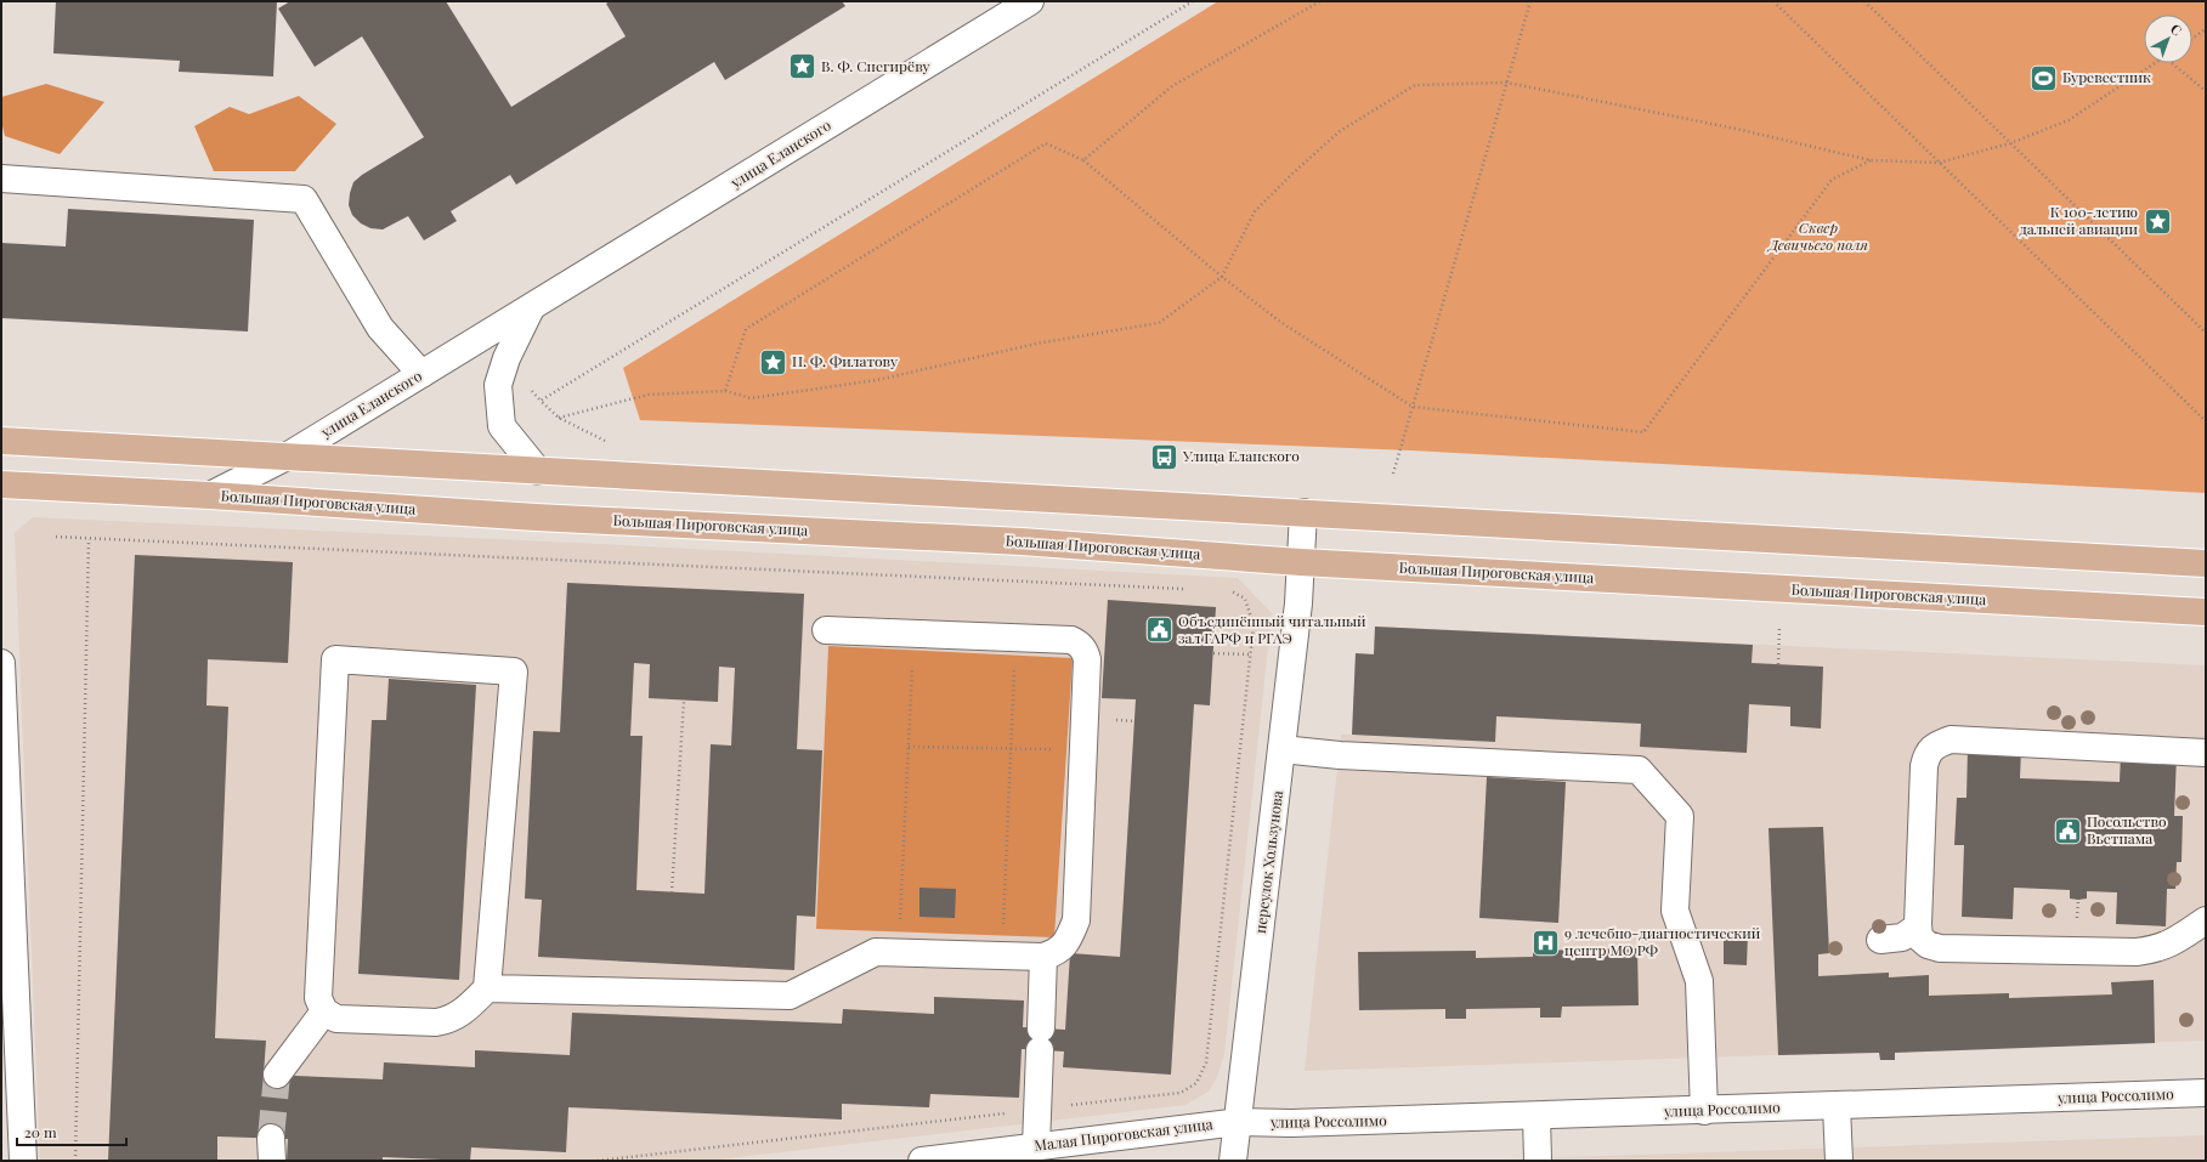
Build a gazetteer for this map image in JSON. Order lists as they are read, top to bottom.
{
  "streets": {
    "main road": ["Большая Пироговская улица"],
    "street": [
      "улица Еланского",
      "переулок Хользунова",
      "улица Россолимо",
      "Малая Пироговская улица"
    ]
  },
  "crossings": [
    ["улица Еланского", "Большая Пироговская улица"],
    ["Большая Пироговская улица", "переулок Хользунова"],
    ["переулок Хользунова", "улица Россолимо"],
    ["переулок Хользунова", "Малая Пироговская улица"],
    ["улица Россолимо", "Малая Пироговская улица"]
  ],
  "parks": ["Сквер Девичьего поля"],
  "places": {
    "place": ["В. Ф. Снегирёву", "К 100-летию дальней авиации", "Н. Ф. Филатову"],
    "sports": ["Буревестник"],
    "bus stop": ["Улица Еланского"],
    "public building": ["Объединённый читальный зал ГАРФ и РГАЭ", "Посольство Вьетнама"],
    "hospital": ["9 лечебно-диагностический центр МО РФ"]
  },
  "scale_bar": "20 m",
  "north": "top right"
}
